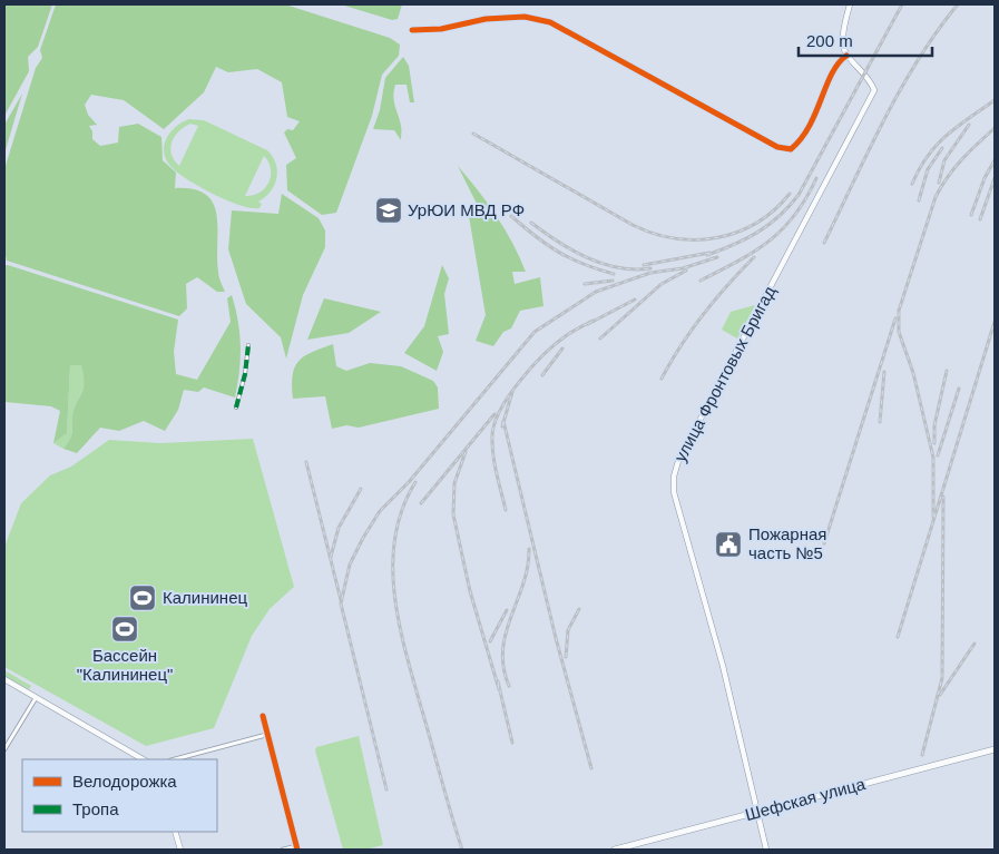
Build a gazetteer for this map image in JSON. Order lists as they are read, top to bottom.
{
  "streets": {
    "main road": ["улица Фронтовых Бригад", "Шефская улица"]
  },
  "crossings": [
    ["улица Фронтовых Бригад", "Шефская улица"]
  ],
  "places": {
    "school or university": ["УрЮИ МВД РФ"],
    "public building": ["Пожарная часть №5"],
    "sports": ["Калининец", "Бассейн \"Калининец\""]
  },
  "legend": ["Велодорожка", "Тропа"],
  "scale_bar": "200 m"
}
